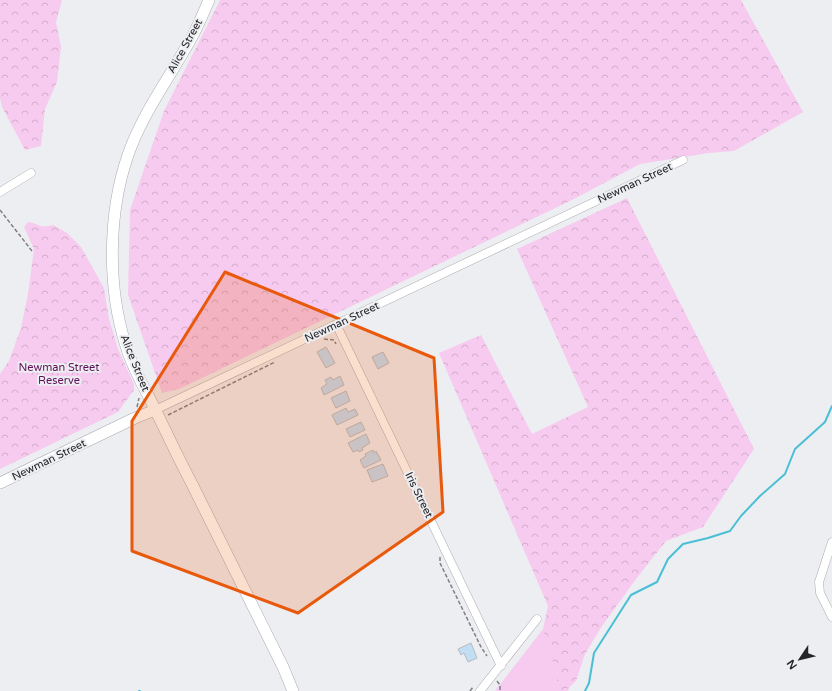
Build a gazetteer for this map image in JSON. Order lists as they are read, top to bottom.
{
  "streets": {
    "street": ["Alice Street", "Newman Street", "Iris Street"]
  },
  "crossings": [
    ["Alice Street", "Newman Street"],
    ["Newman Street", "Iris Street"]
  ],
  "parks": ["Newman Street Reserve"],
  "north": "bottom left"
}
